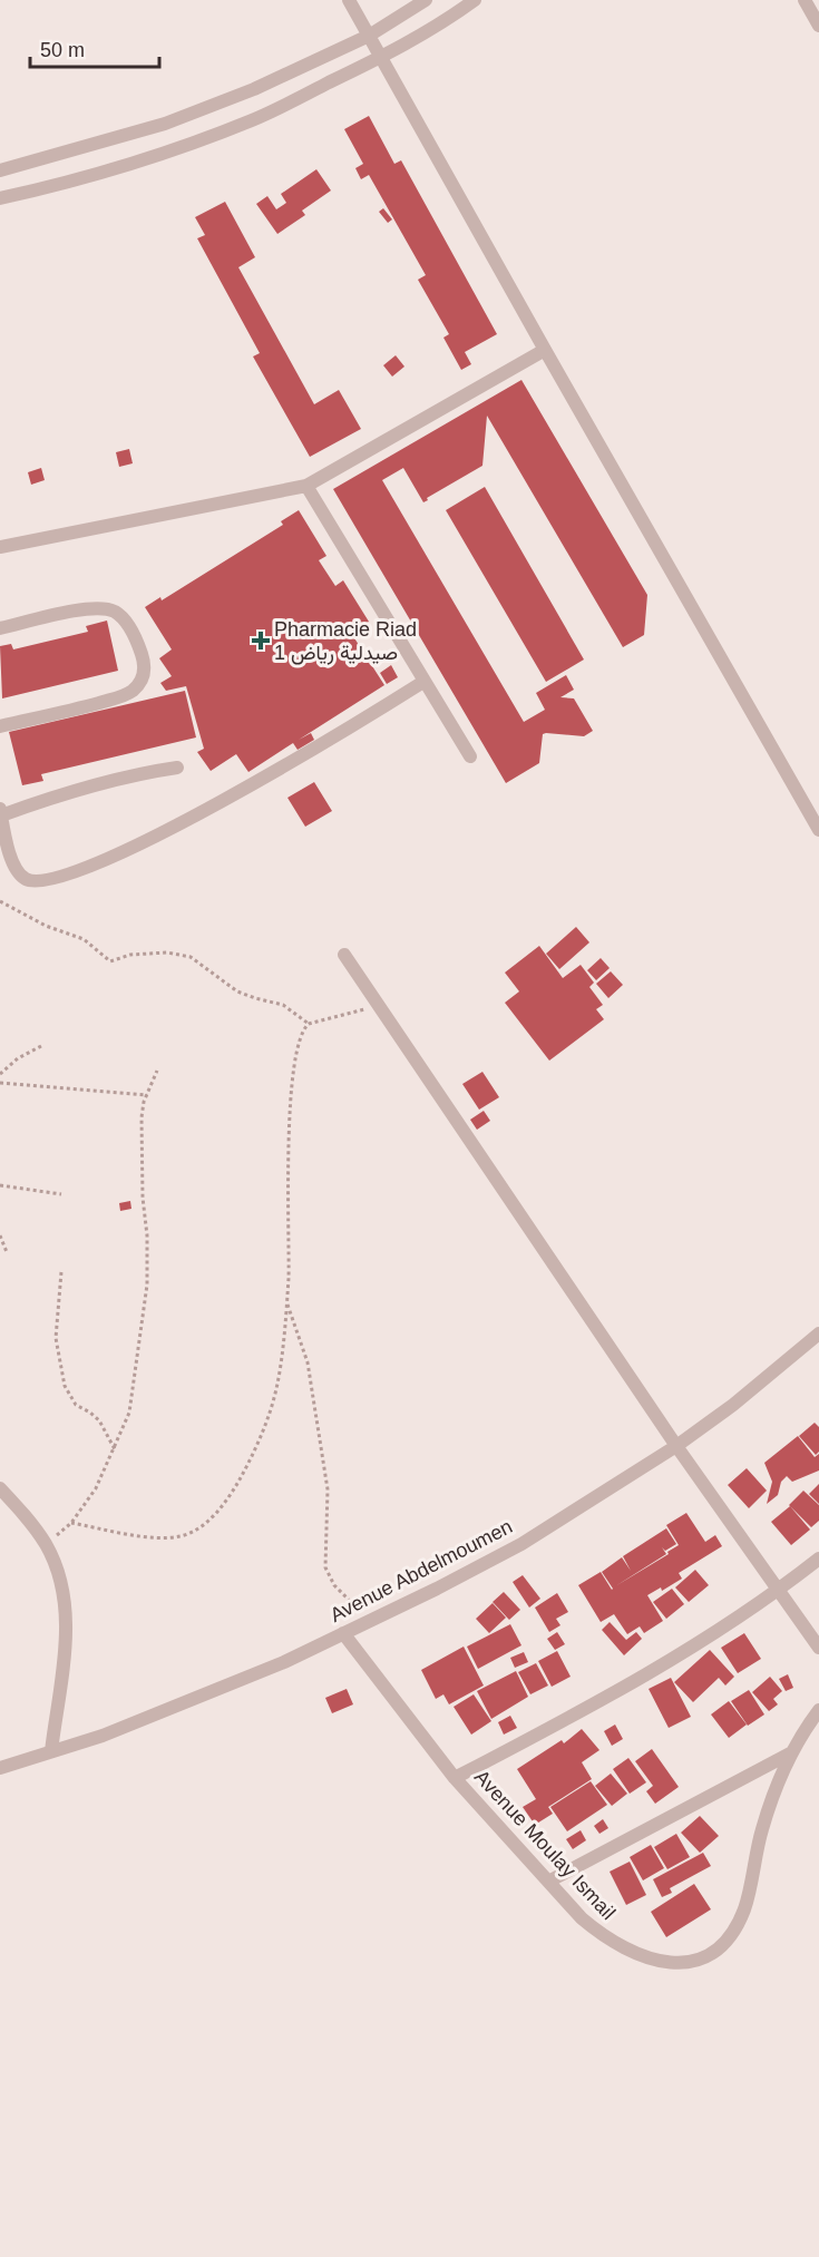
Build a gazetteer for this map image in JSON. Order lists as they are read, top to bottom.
{
  "streets": {
    "street": ["Avenue Abdelmoumen", "Avenue Moulay Ismail"]
  },
  "crossings": [
    ["Avenue Abdelmoumen", "Avenue Moulay Ismail"]
  ],
  "places": {
    "health": ["Pharmacie Riad 1 صيدلية رياض"]
  },
  "scale_bar": "50 m"
}
